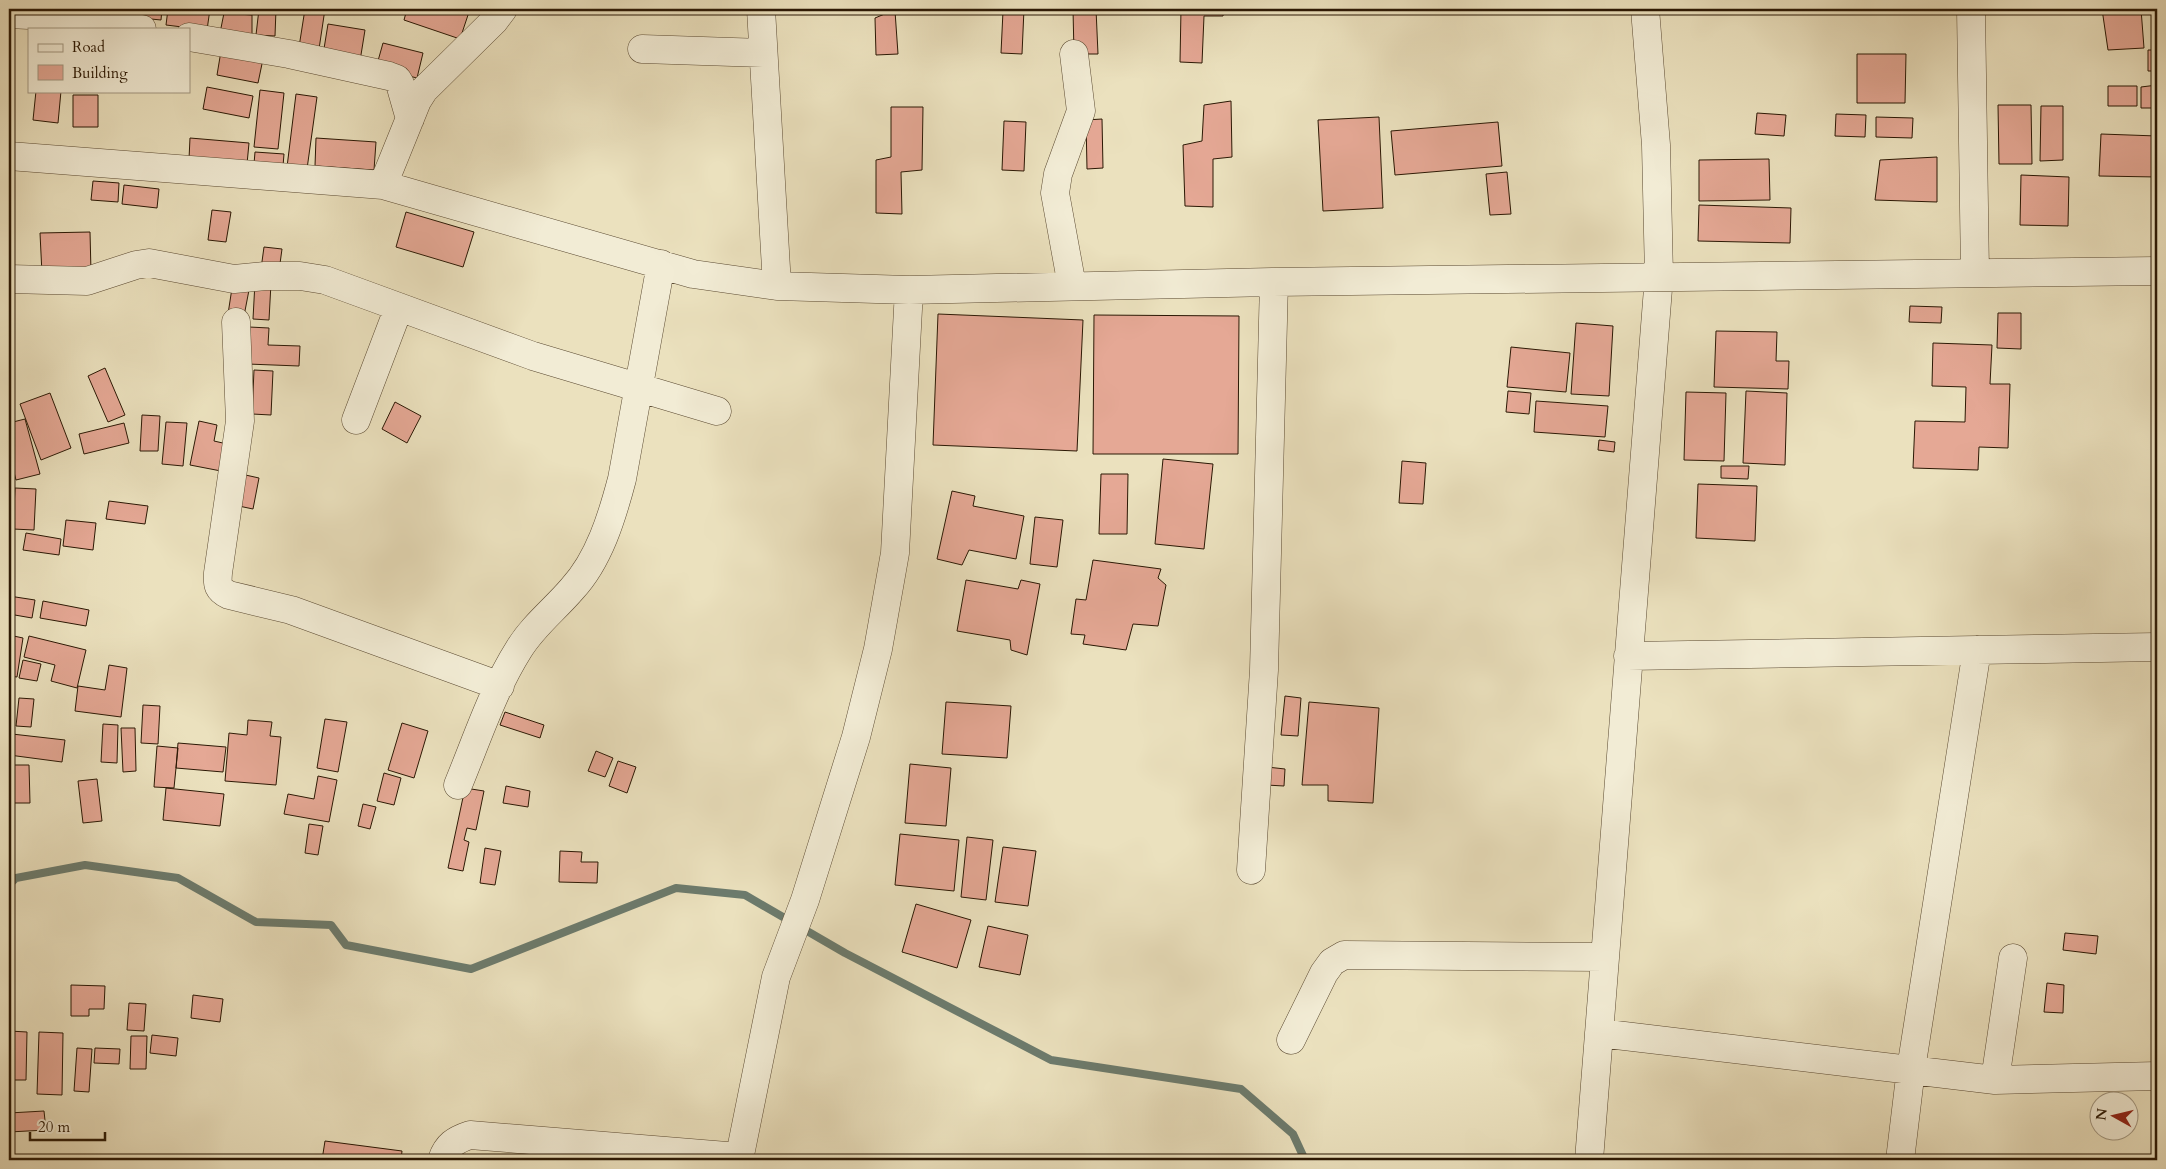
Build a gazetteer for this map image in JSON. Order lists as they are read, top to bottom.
{
  "legend": ["Road", "Building"],
  "scale_bar": "20 m",
  "north": "left"
}
